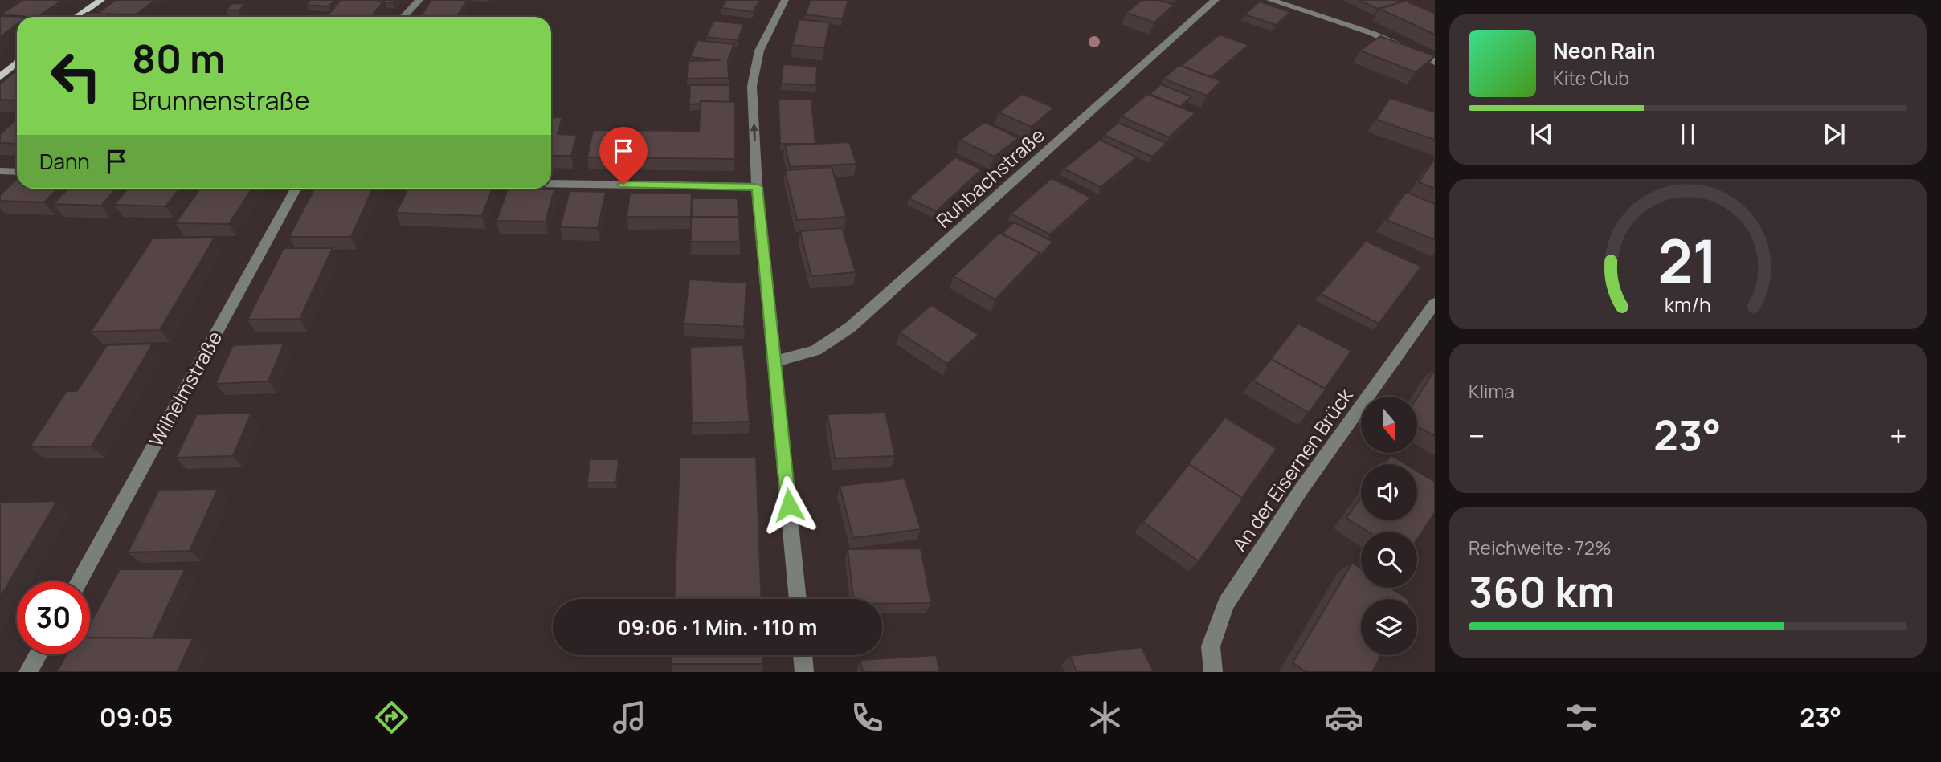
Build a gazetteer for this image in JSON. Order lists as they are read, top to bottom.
{
  "streets": {
    "street": ["Ruhbachstraße", "Wilhelmstraße", "An der Eisernen Brück"]
  },
  "north": "bottom",
  "page": {
    "turn": ["80 m", "Brunnenstraße"],
    "song": ["Neon Rain", "Kite Club"],
    "then": "Dann",
    "tile": [
      "Klima",
      ["Reichweite · 72%", "360 km"]
    ],
    "heat": ["−", "23°", "+"],
    "limit": "30",
    "trip": "09:06 · 1 Min. · 110 m",
    "tabs": ["09:05", "23°"],
    "gauge": ["21", "km/h"]
  }
}
